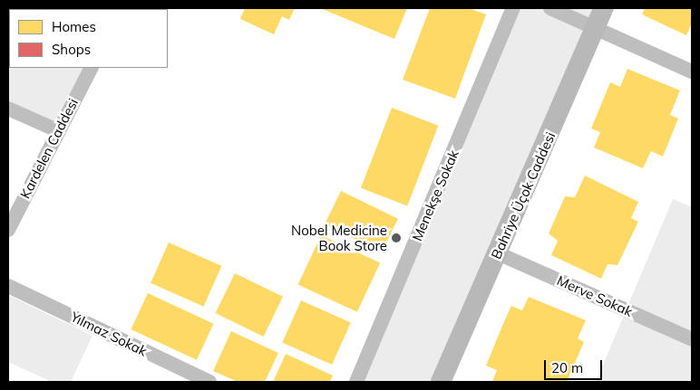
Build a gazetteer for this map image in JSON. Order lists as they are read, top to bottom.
{
  "streets": {
    "main road": ["Bahriye Üçok Caddesi"],
    "street": [
      "Kardelen Caddesi",
      "Menekşe Sokak",
      "Merve Sokak",
      "Yılmaz Sokak"
    ]
  },
  "crossings": [
    ["Bahriye Üçok Caddesi", "Merve Sokak"]
  ],
  "places": ["Nobel Medicine Book Store"],
  "legend": ["Homes", "Shops"],
  "scale_bar": "20 m"
}
